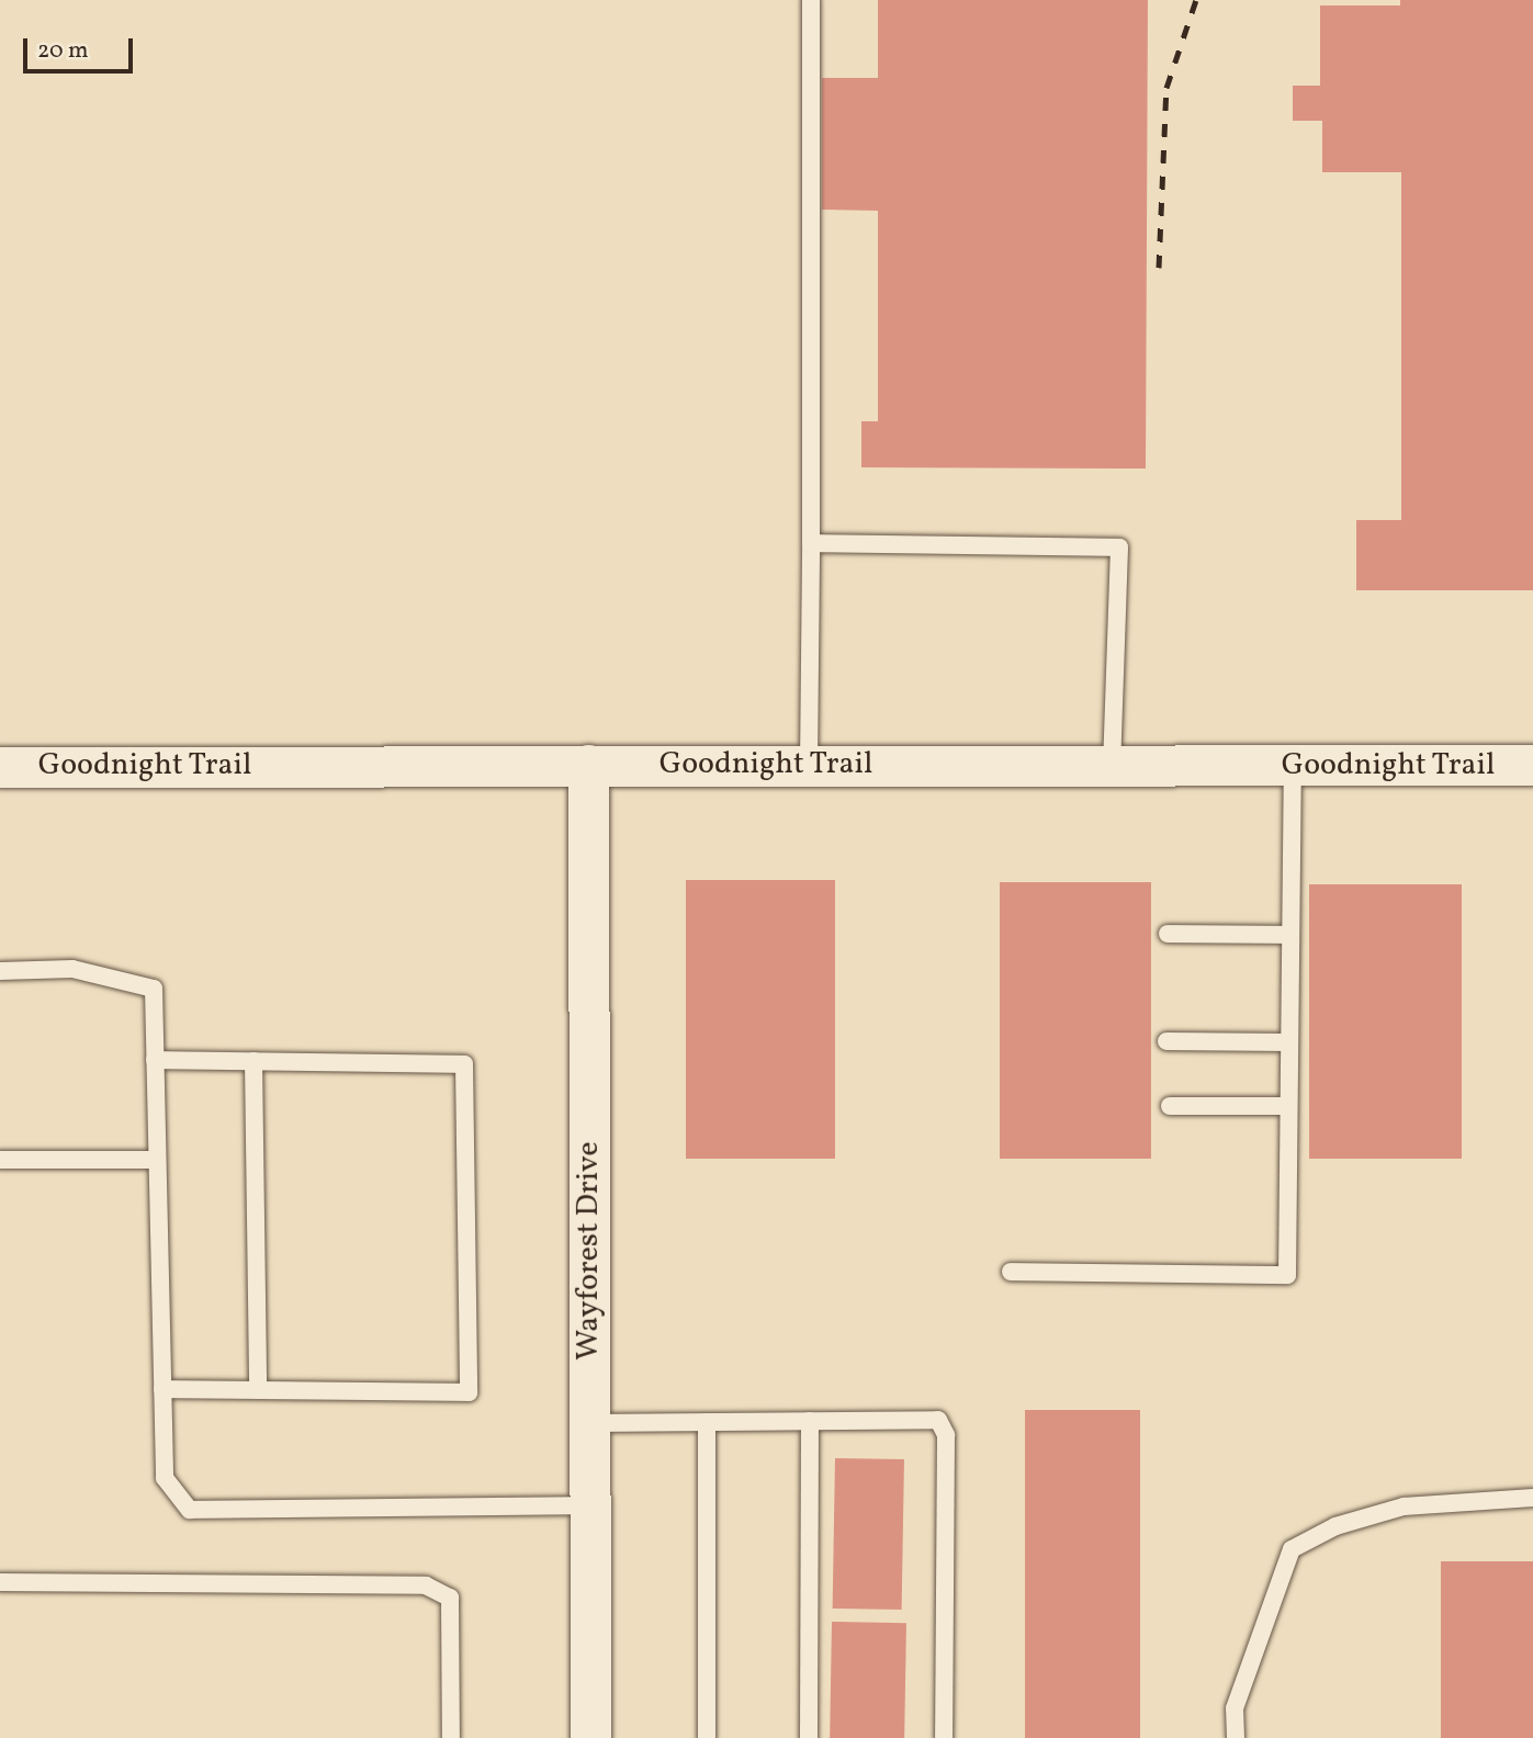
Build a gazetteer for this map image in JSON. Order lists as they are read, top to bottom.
{
  "streets": {
    "street": ["Goodnight Trail", "Wayforest Drive"]
  },
  "crossings": [
    ["Goodnight Trail", "Wayforest Drive"]
  ],
  "scale_bar": "20 m"
}
